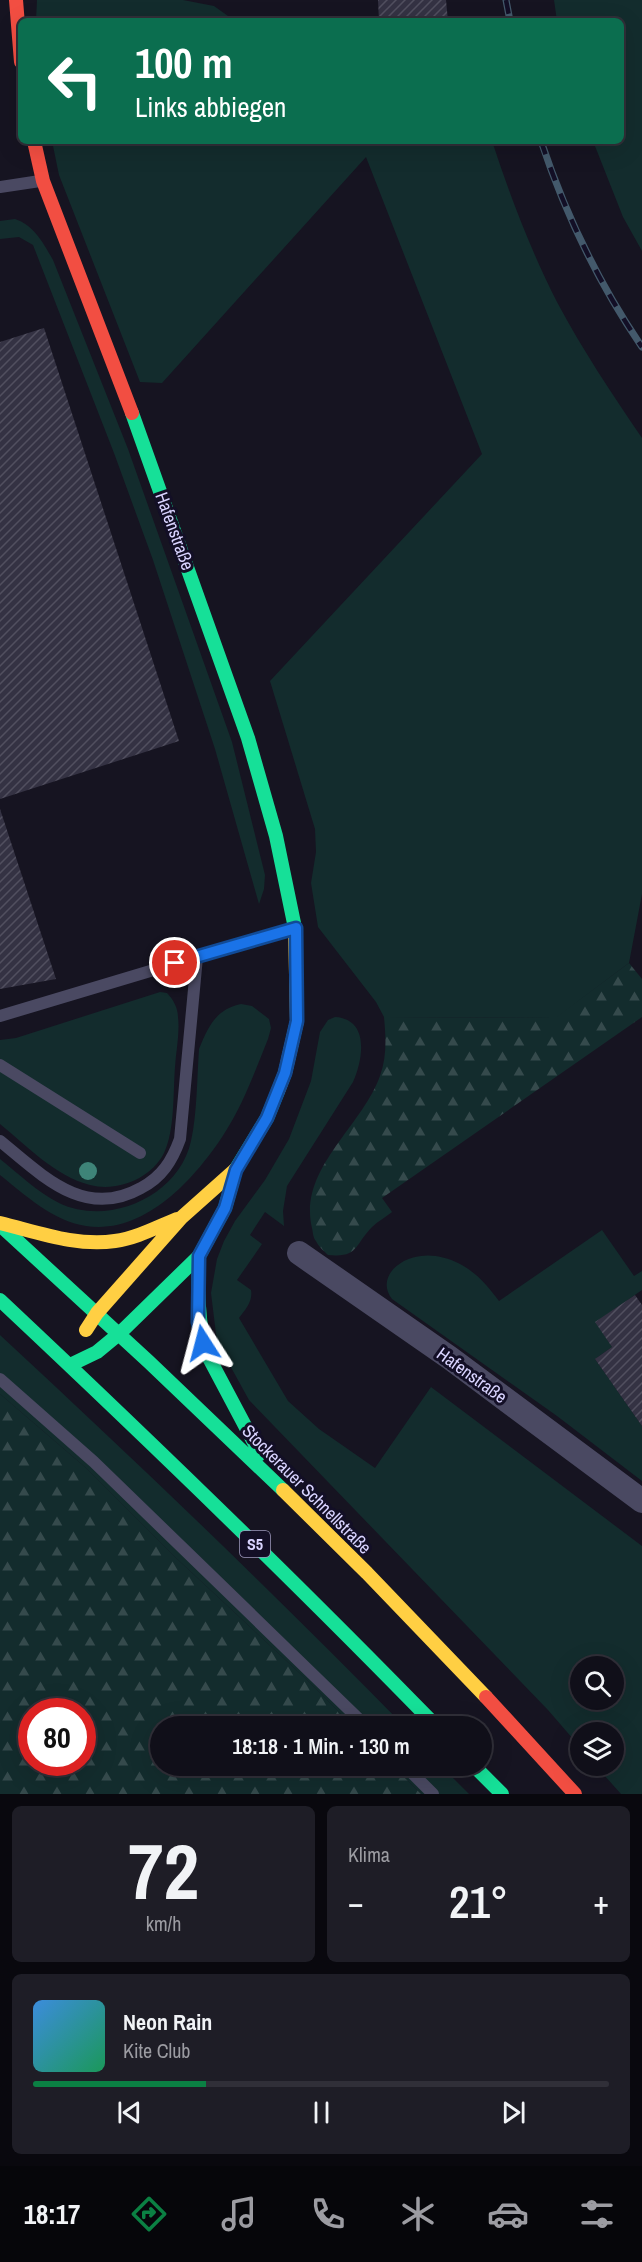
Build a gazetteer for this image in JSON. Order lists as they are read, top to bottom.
{
  "streets": {
    "main road": ["Hafenstraße", "Stockerauer Schnellstraße", "S5"]
  },
  "page": {
    "turn": ["100 m", "Links abbiegen"],
    "limit": "80",
    "trip": "18:18 · 1 Min. · 130 m",
    "tile": [
      ["72", "km/h"],
      "Klima"
    ],
    "heat": ["−", "21°", "+"],
    "song": ["Neon Rain", "Kite Club"],
    "tabs": "18:17"
  }
}
